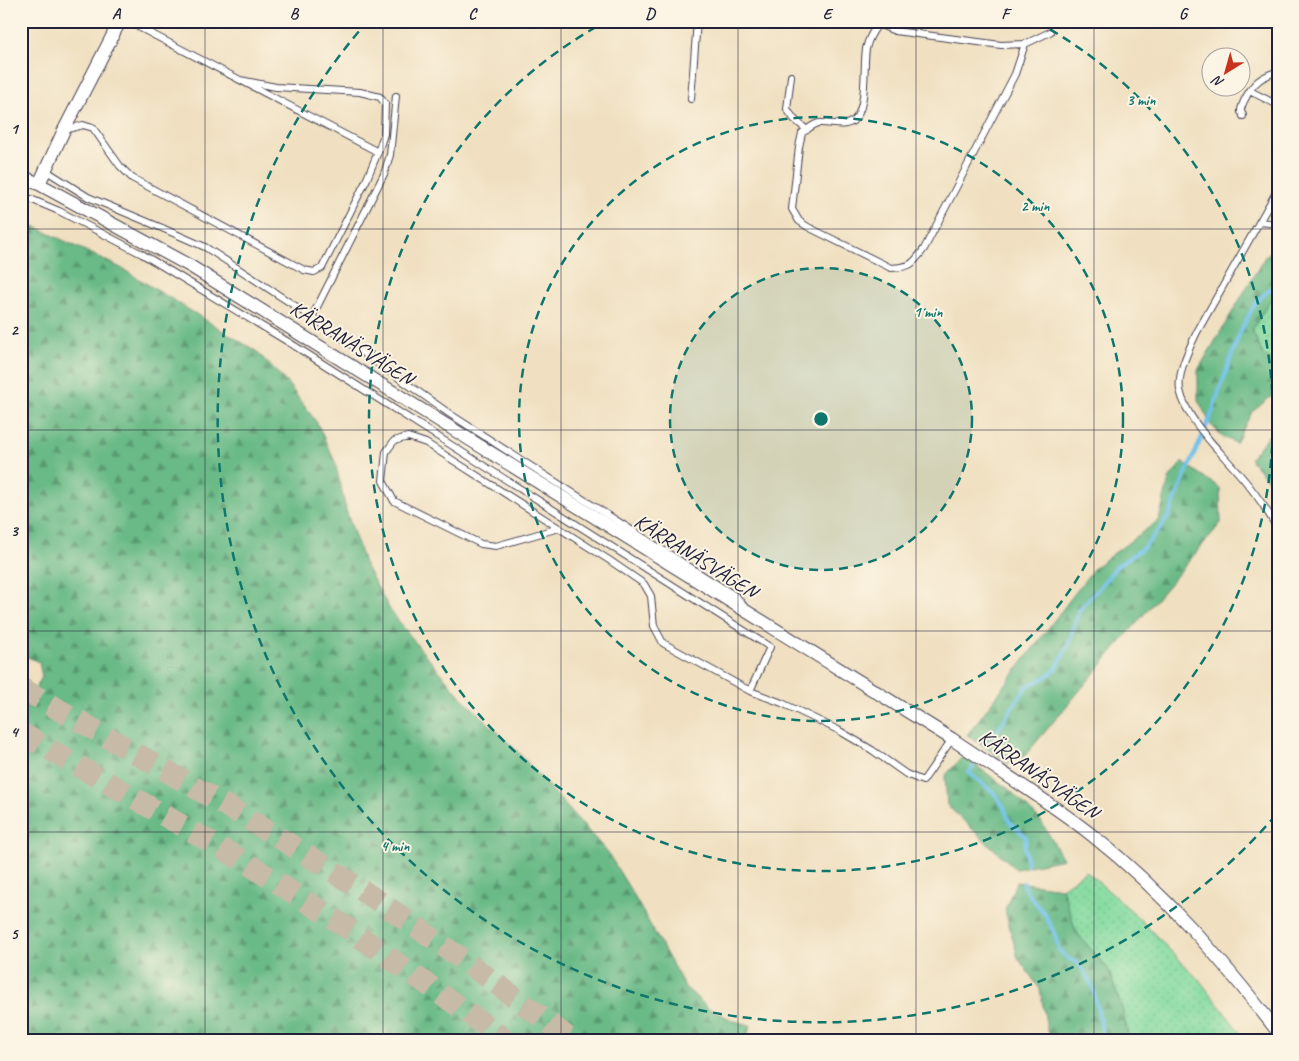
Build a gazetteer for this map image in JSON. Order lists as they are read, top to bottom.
{
  "streets": {
    "street": ["KÄRRANÄSVÄGEN"]
  },
  "north": "bottom left",
  "grid": {
    "columns": [
      "A",
      "B",
      "C",
      "D",
      "E",
      "F",
      "G"
    ],
    "rows": [
      "1",
      "2",
      "3",
      "4",
      "5"
    ]
  },
  "rings": [
    "3 min",
    "2 min",
    "1 min",
    "4 min"
  ]
}
